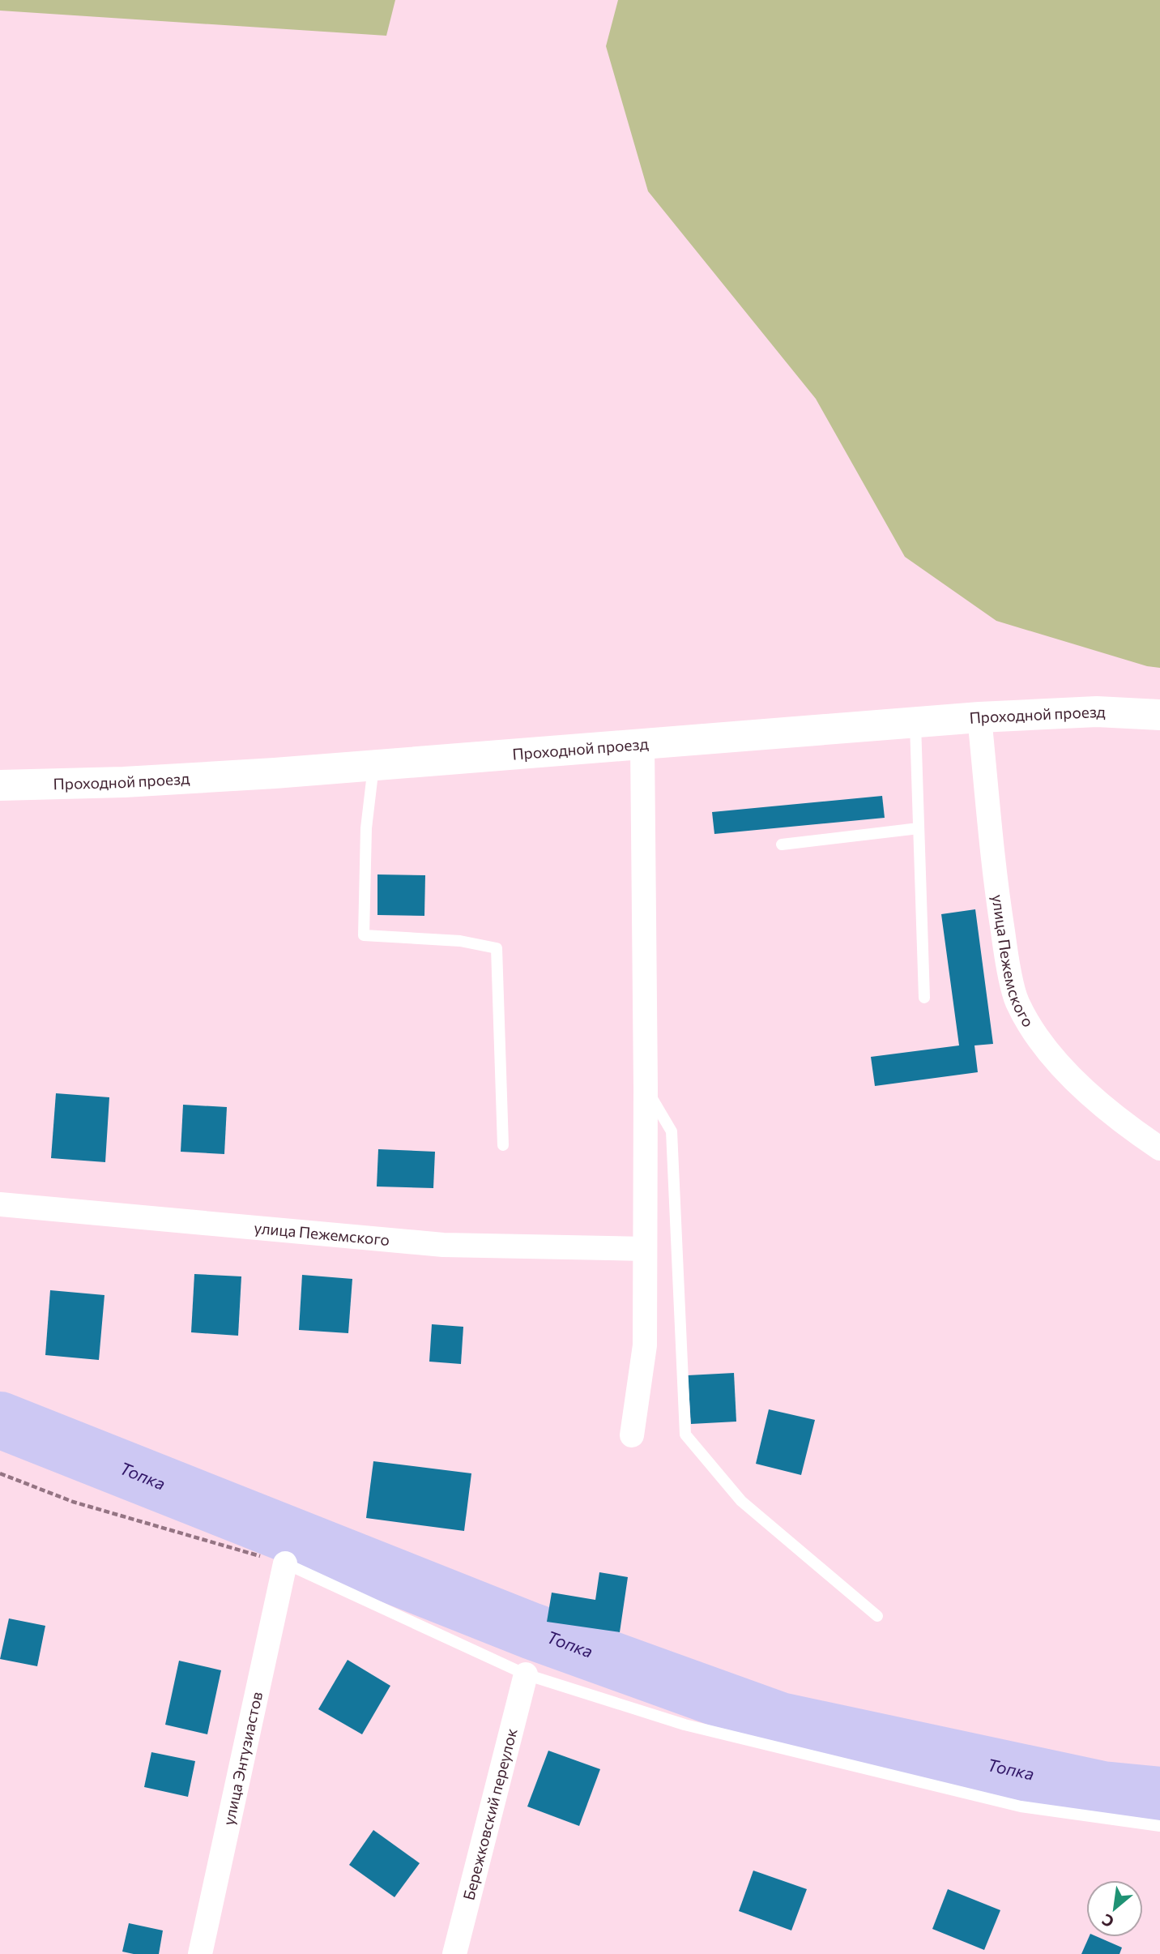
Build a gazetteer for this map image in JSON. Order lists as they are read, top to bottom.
{
  "streets": {
    "street": [
      "Проходной проезд",
      "улица Пежемского",
      "улица Энтузиастов",
      "Бережковский переулок"
    ]
  },
  "crossings": [
    ["Проходной проезд", "улица Пежемского"]
  ],
  "water": ["Топка"],
  "north": "bottom left"
}
